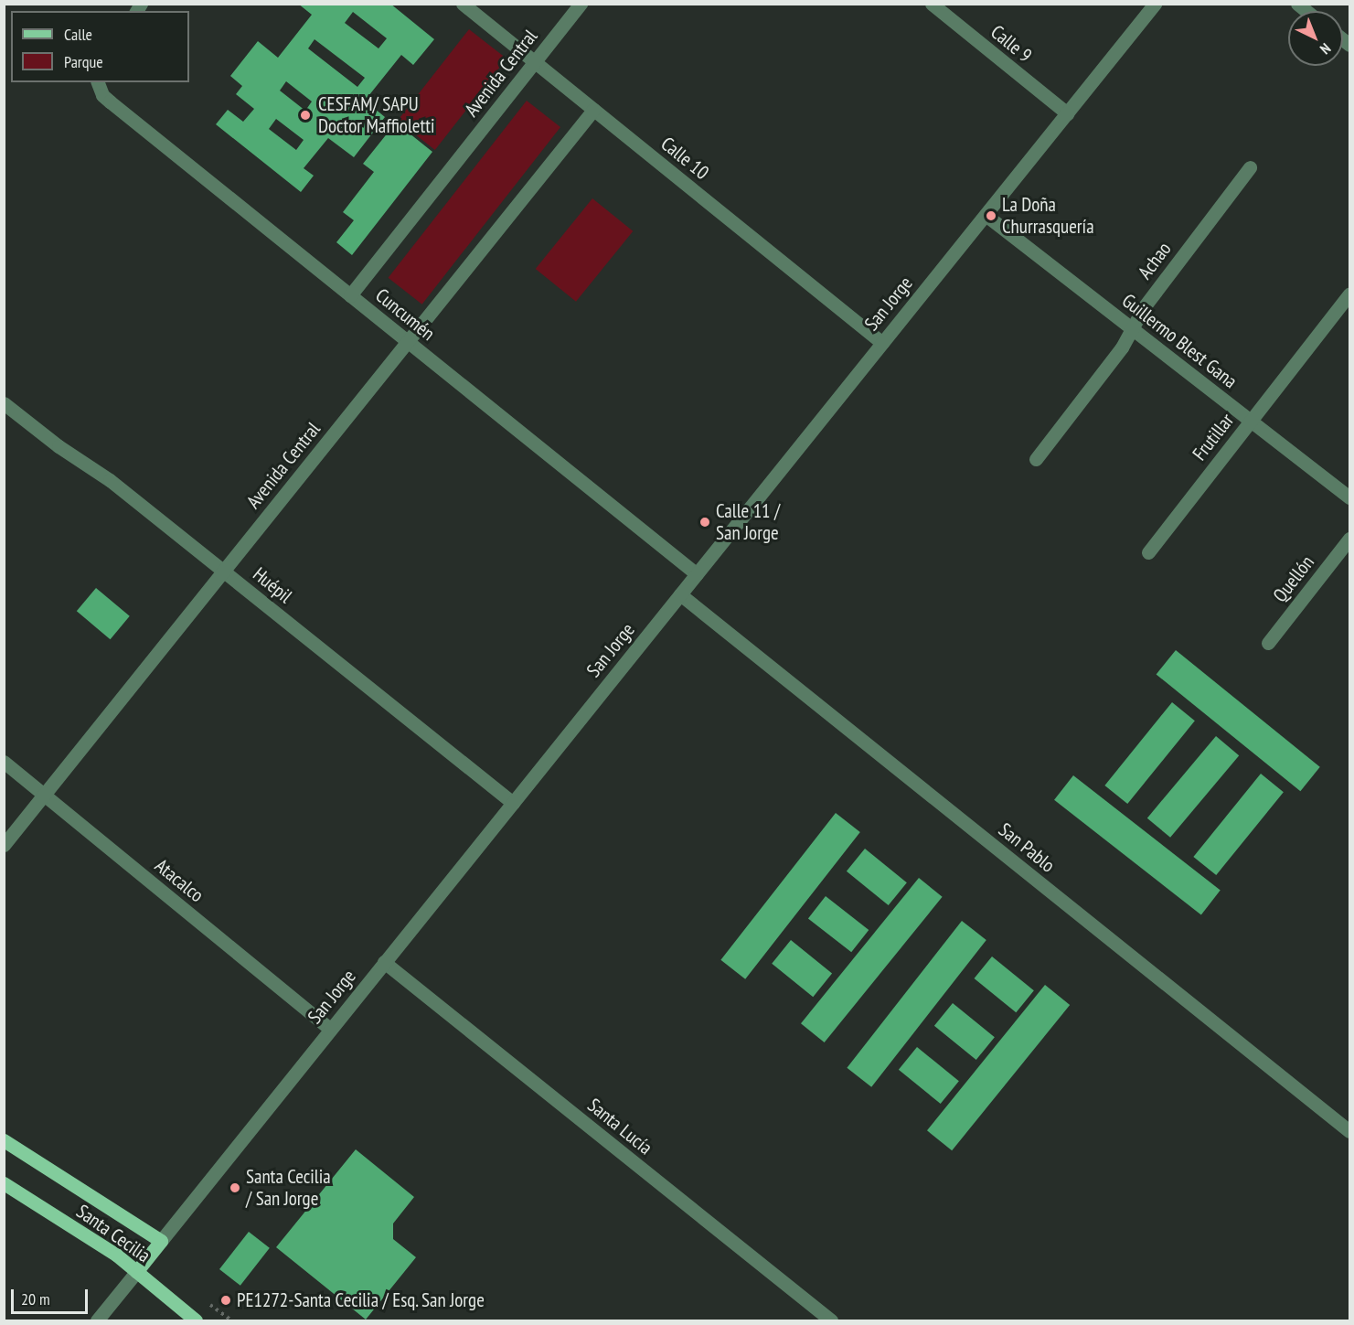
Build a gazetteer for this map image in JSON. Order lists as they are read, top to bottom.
{
  "streets": {
    "main road": ["San Jorge", "Santa Cecilia"],
    "street": [
      "Calle 9",
      "Avenida Central",
      "Calle 10",
      "Achao",
      "Cuncumén",
      "Guillermo Blest Gana",
      "Frutillar",
      "Quellón",
      "Huépil",
      "San Pablo",
      "Atacalco",
      "Santa Lucía"
    ]
  },
  "crossings": [
    ["Calle 9", "San Jorge"],
    ["Avenida Central", "Calle 10"],
    ["Avenida Central", "Cuncumén"],
    ["Avenida Central", "Huépil"],
    ["Avenida Central", "Atacalco"],
    ["Calle 10", "San Jorge"],
    ["Achao", "Guillermo Blest Gana"],
    ["San Jorge", "Cuncumén"],
    ["San Jorge", "Guillermo Blest Gana"],
    ["San Jorge", "Huépil"],
    ["San Jorge", "San Pablo"],
    ["San Jorge", "Atacalco"],
    ["San Jorge", "Santa Lucía"],
    ["San Jorge", "Santa Cecilia"],
    ["Guillermo Blest Gana", "Frutillar"]
  ],
  "places": [
    "CESFAM/ SAPU Doctor Maffioletti",
    "La Doña Churrasquería",
    "Calle 11 / San Jorge",
    "Santa Cecilia / San Jorge",
    "PE1272-Santa Cecilia / Esq. San Jorge"
  ],
  "legend": ["Calle", "Parque"],
  "scale_bar": "20 m",
  "north": "bottom right"
}
